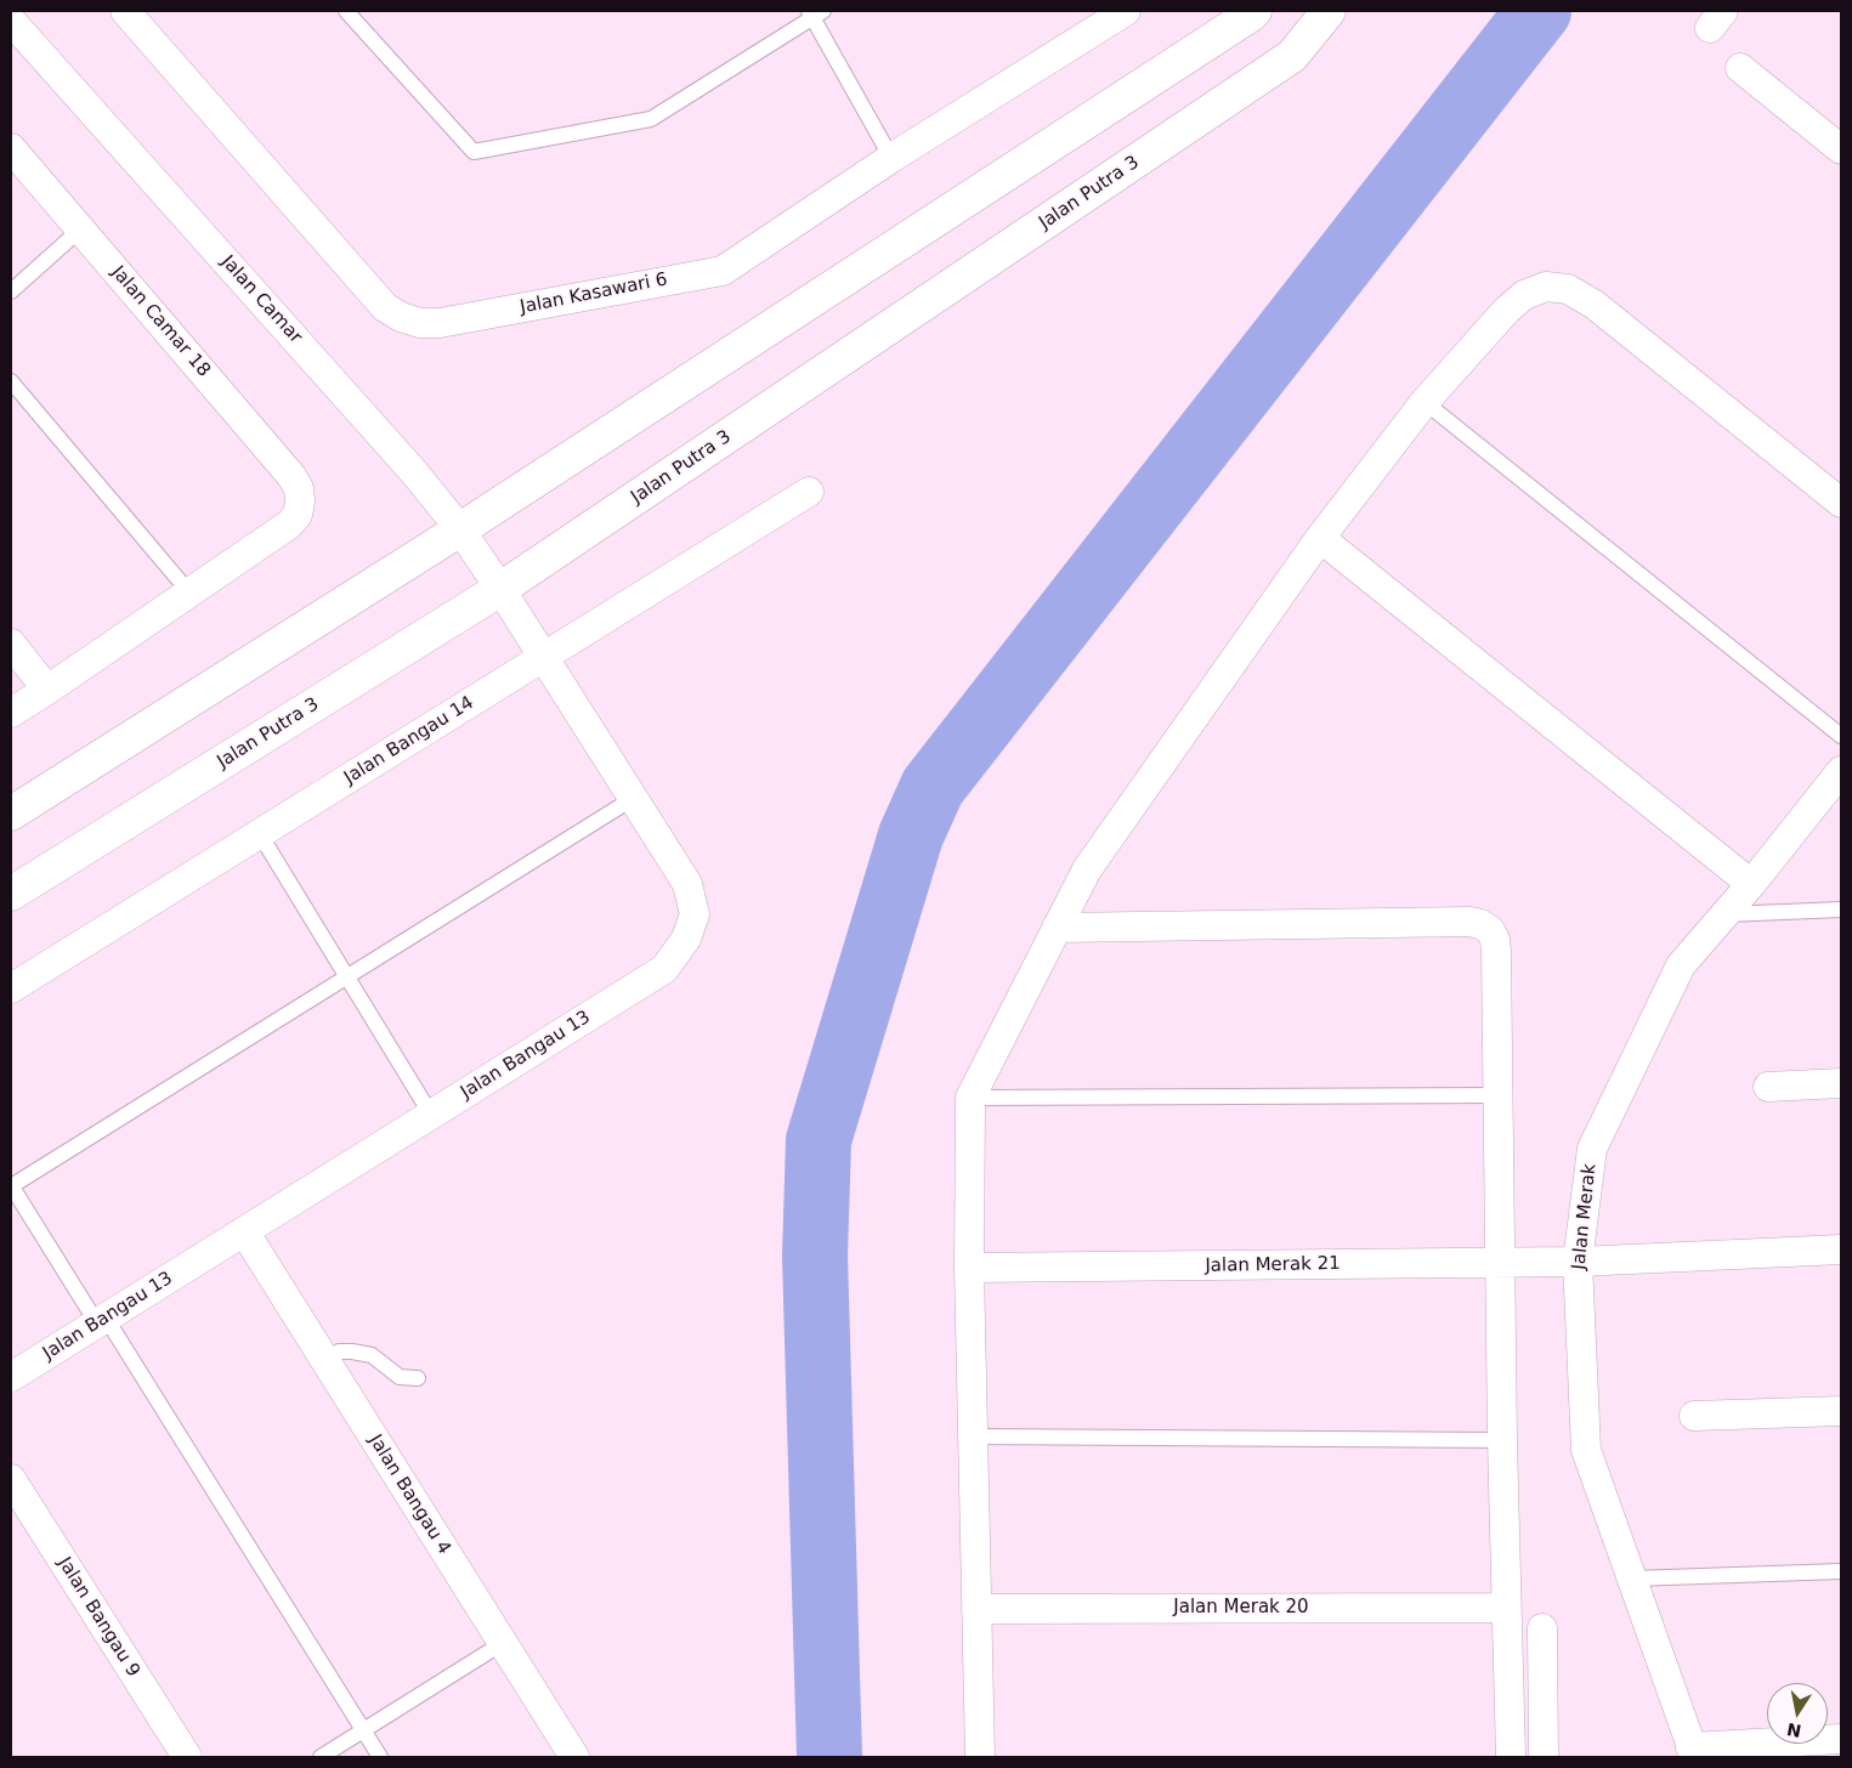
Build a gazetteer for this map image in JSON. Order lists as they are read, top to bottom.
{
  "streets": {
    "street": [
      "Jalan Putra 3",
      "Jalan Kasawari 6",
      "Jalan Camar",
      "Jalan Camar 18",
      "Jalan Bangau 14",
      "Jalan Bangau 13",
      "Jalan Merak",
      "Jalan Merak 21",
      "Jalan Bangau 4",
      "Jalan Merak 20",
      "Jalan Bangau 9"
    ]
  },
  "crossings": [
    ["Jalan Putra 3", "Jalan Camar"],
    ["Jalan Putra 3", "Jalan Bangau 13"],
    ["Jalan Camar", "Jalan Bangau 13"],
    ["Jalan Bangau 14", "Jalan Bangau 13"],
    ["Jalan Bangau 13", "Jalan Bangau 4"],
    ["Jalan Merak", "Jalan Merak 21"]
  ],
  "north": "bottom"
}
